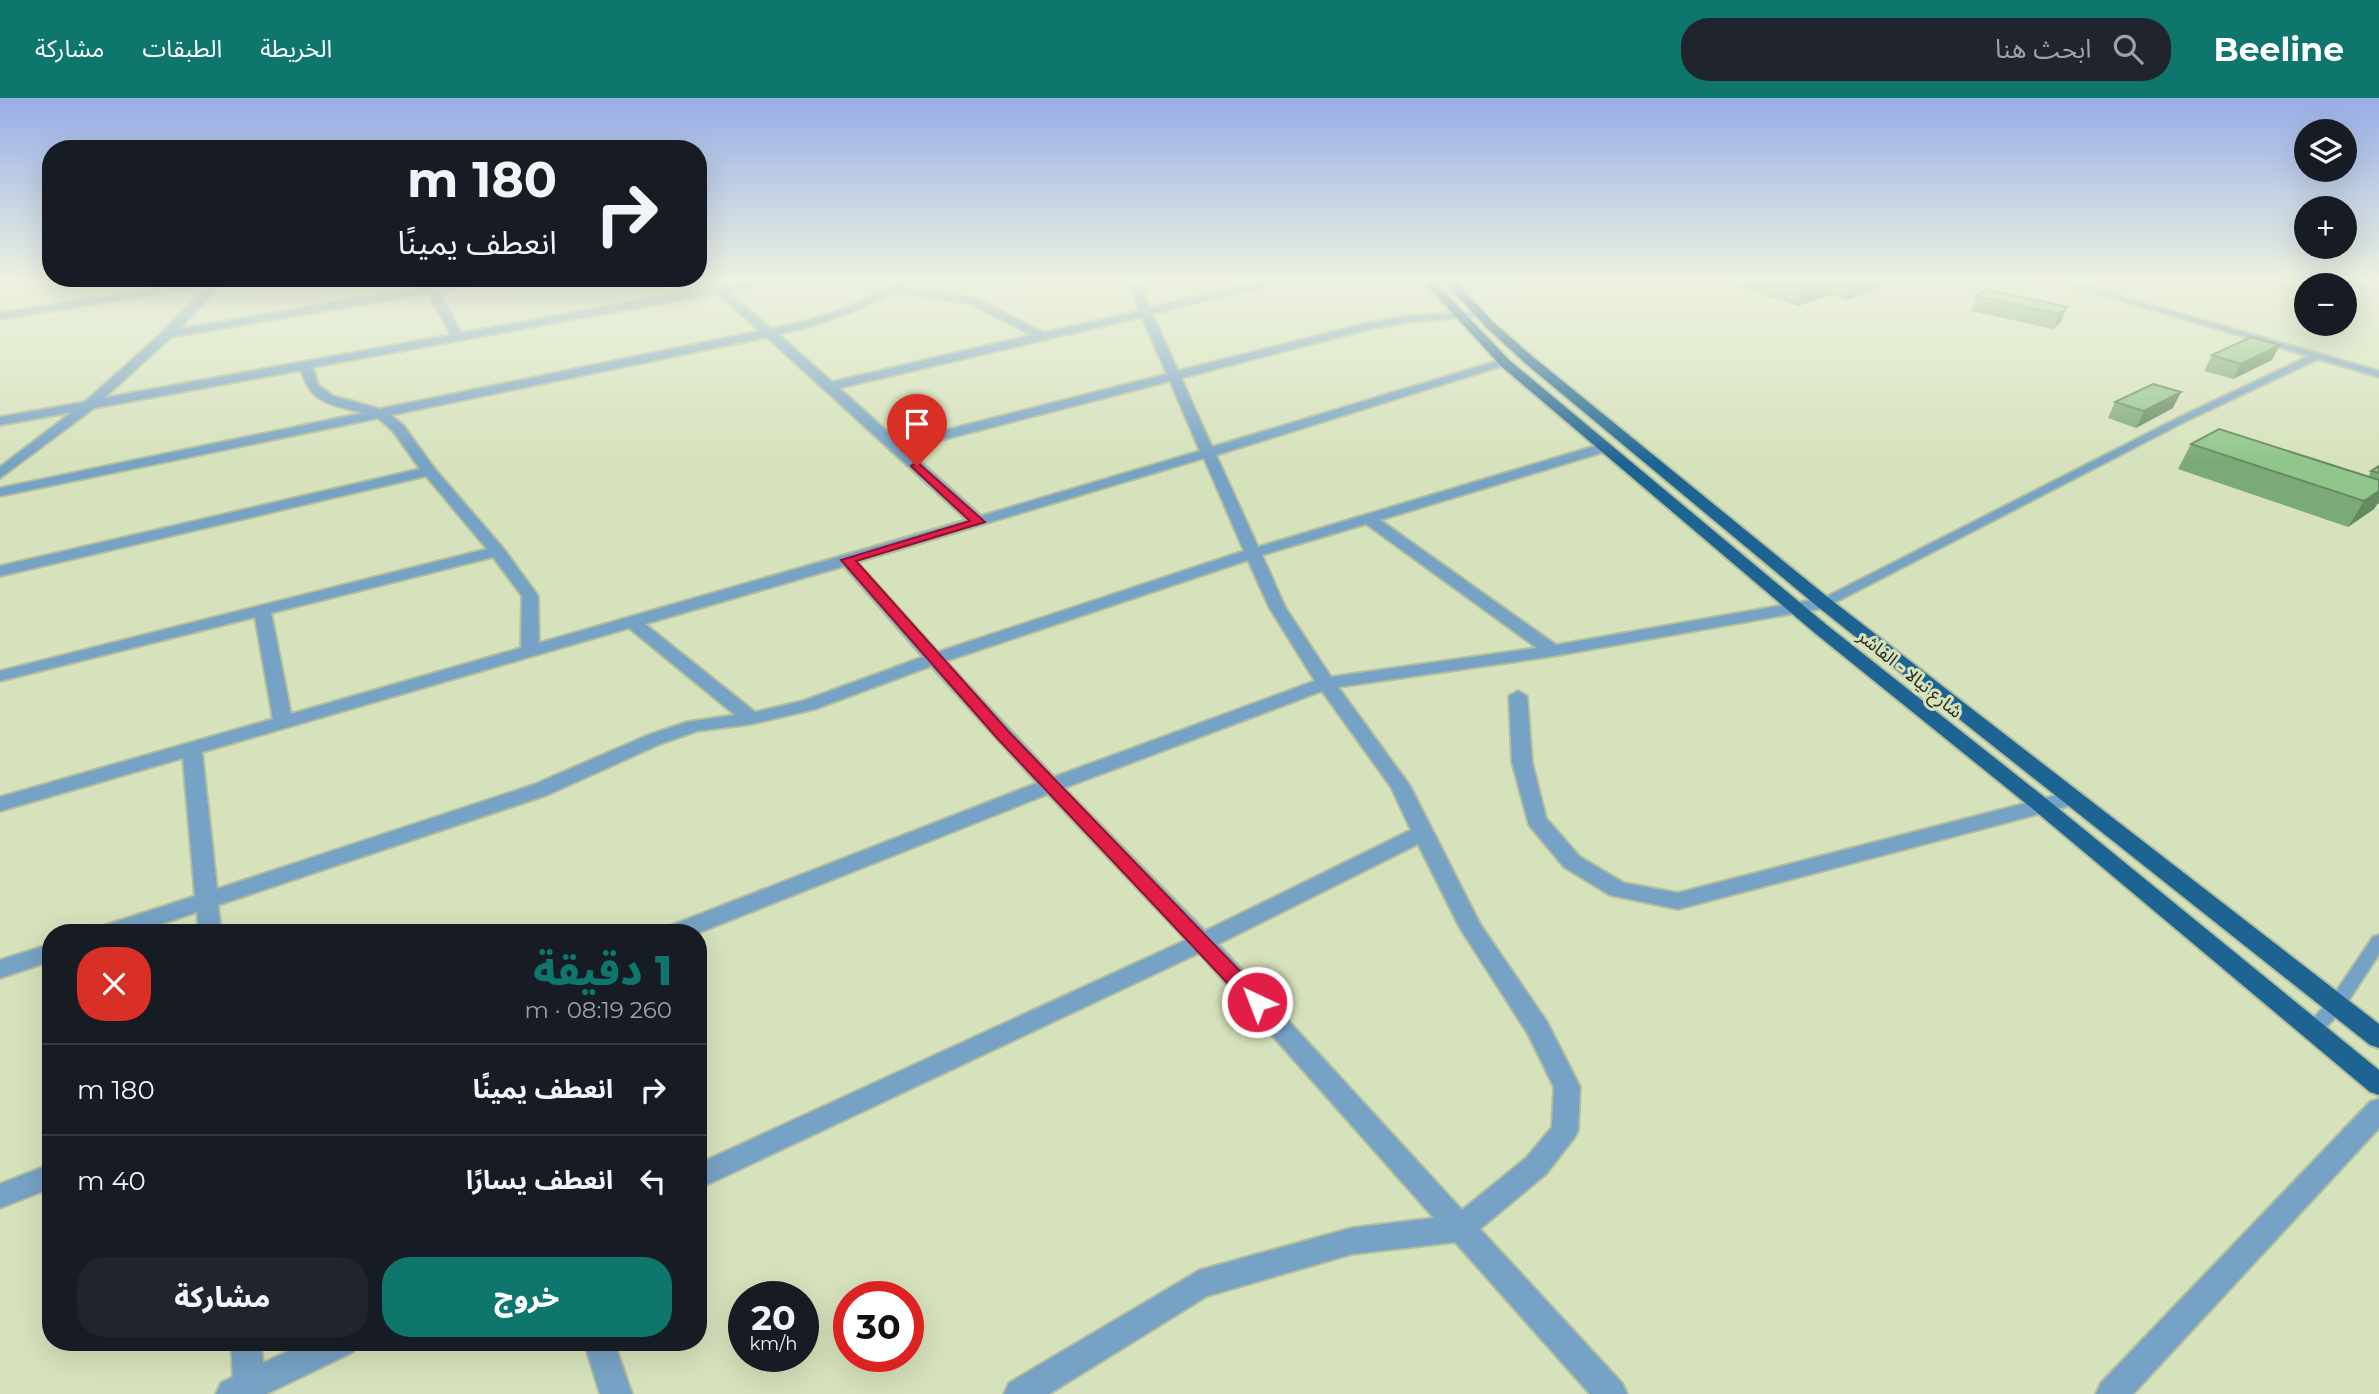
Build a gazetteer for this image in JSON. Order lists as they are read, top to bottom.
{
  "streets": {
    "highway": ["شارع نيالا - الفاشر"]
  },
  "page": {
    "header": "Beeline",
    "search": "ابحث هنا",
    "nav": ["الخريطة", "الطبقات", "مشاركة"],
    "map_buttons": ["+", "−"],
    "turn": ["180 m", "انعطف يمينًا"],
    "heading": ["1 دقيقة", "260 m · 08:19"],
    "list": [
      {
        "name": "انعطف يمينًا",
        "value": "180 m"
      },
      {
        "name": "انعطف يسارًا",
        "value": "40 m"
      }
    ],
    "buttons": ["خروج", "مشاركة"],
    "speed": "20 km/h",
    "limit": "30"
  }
}
